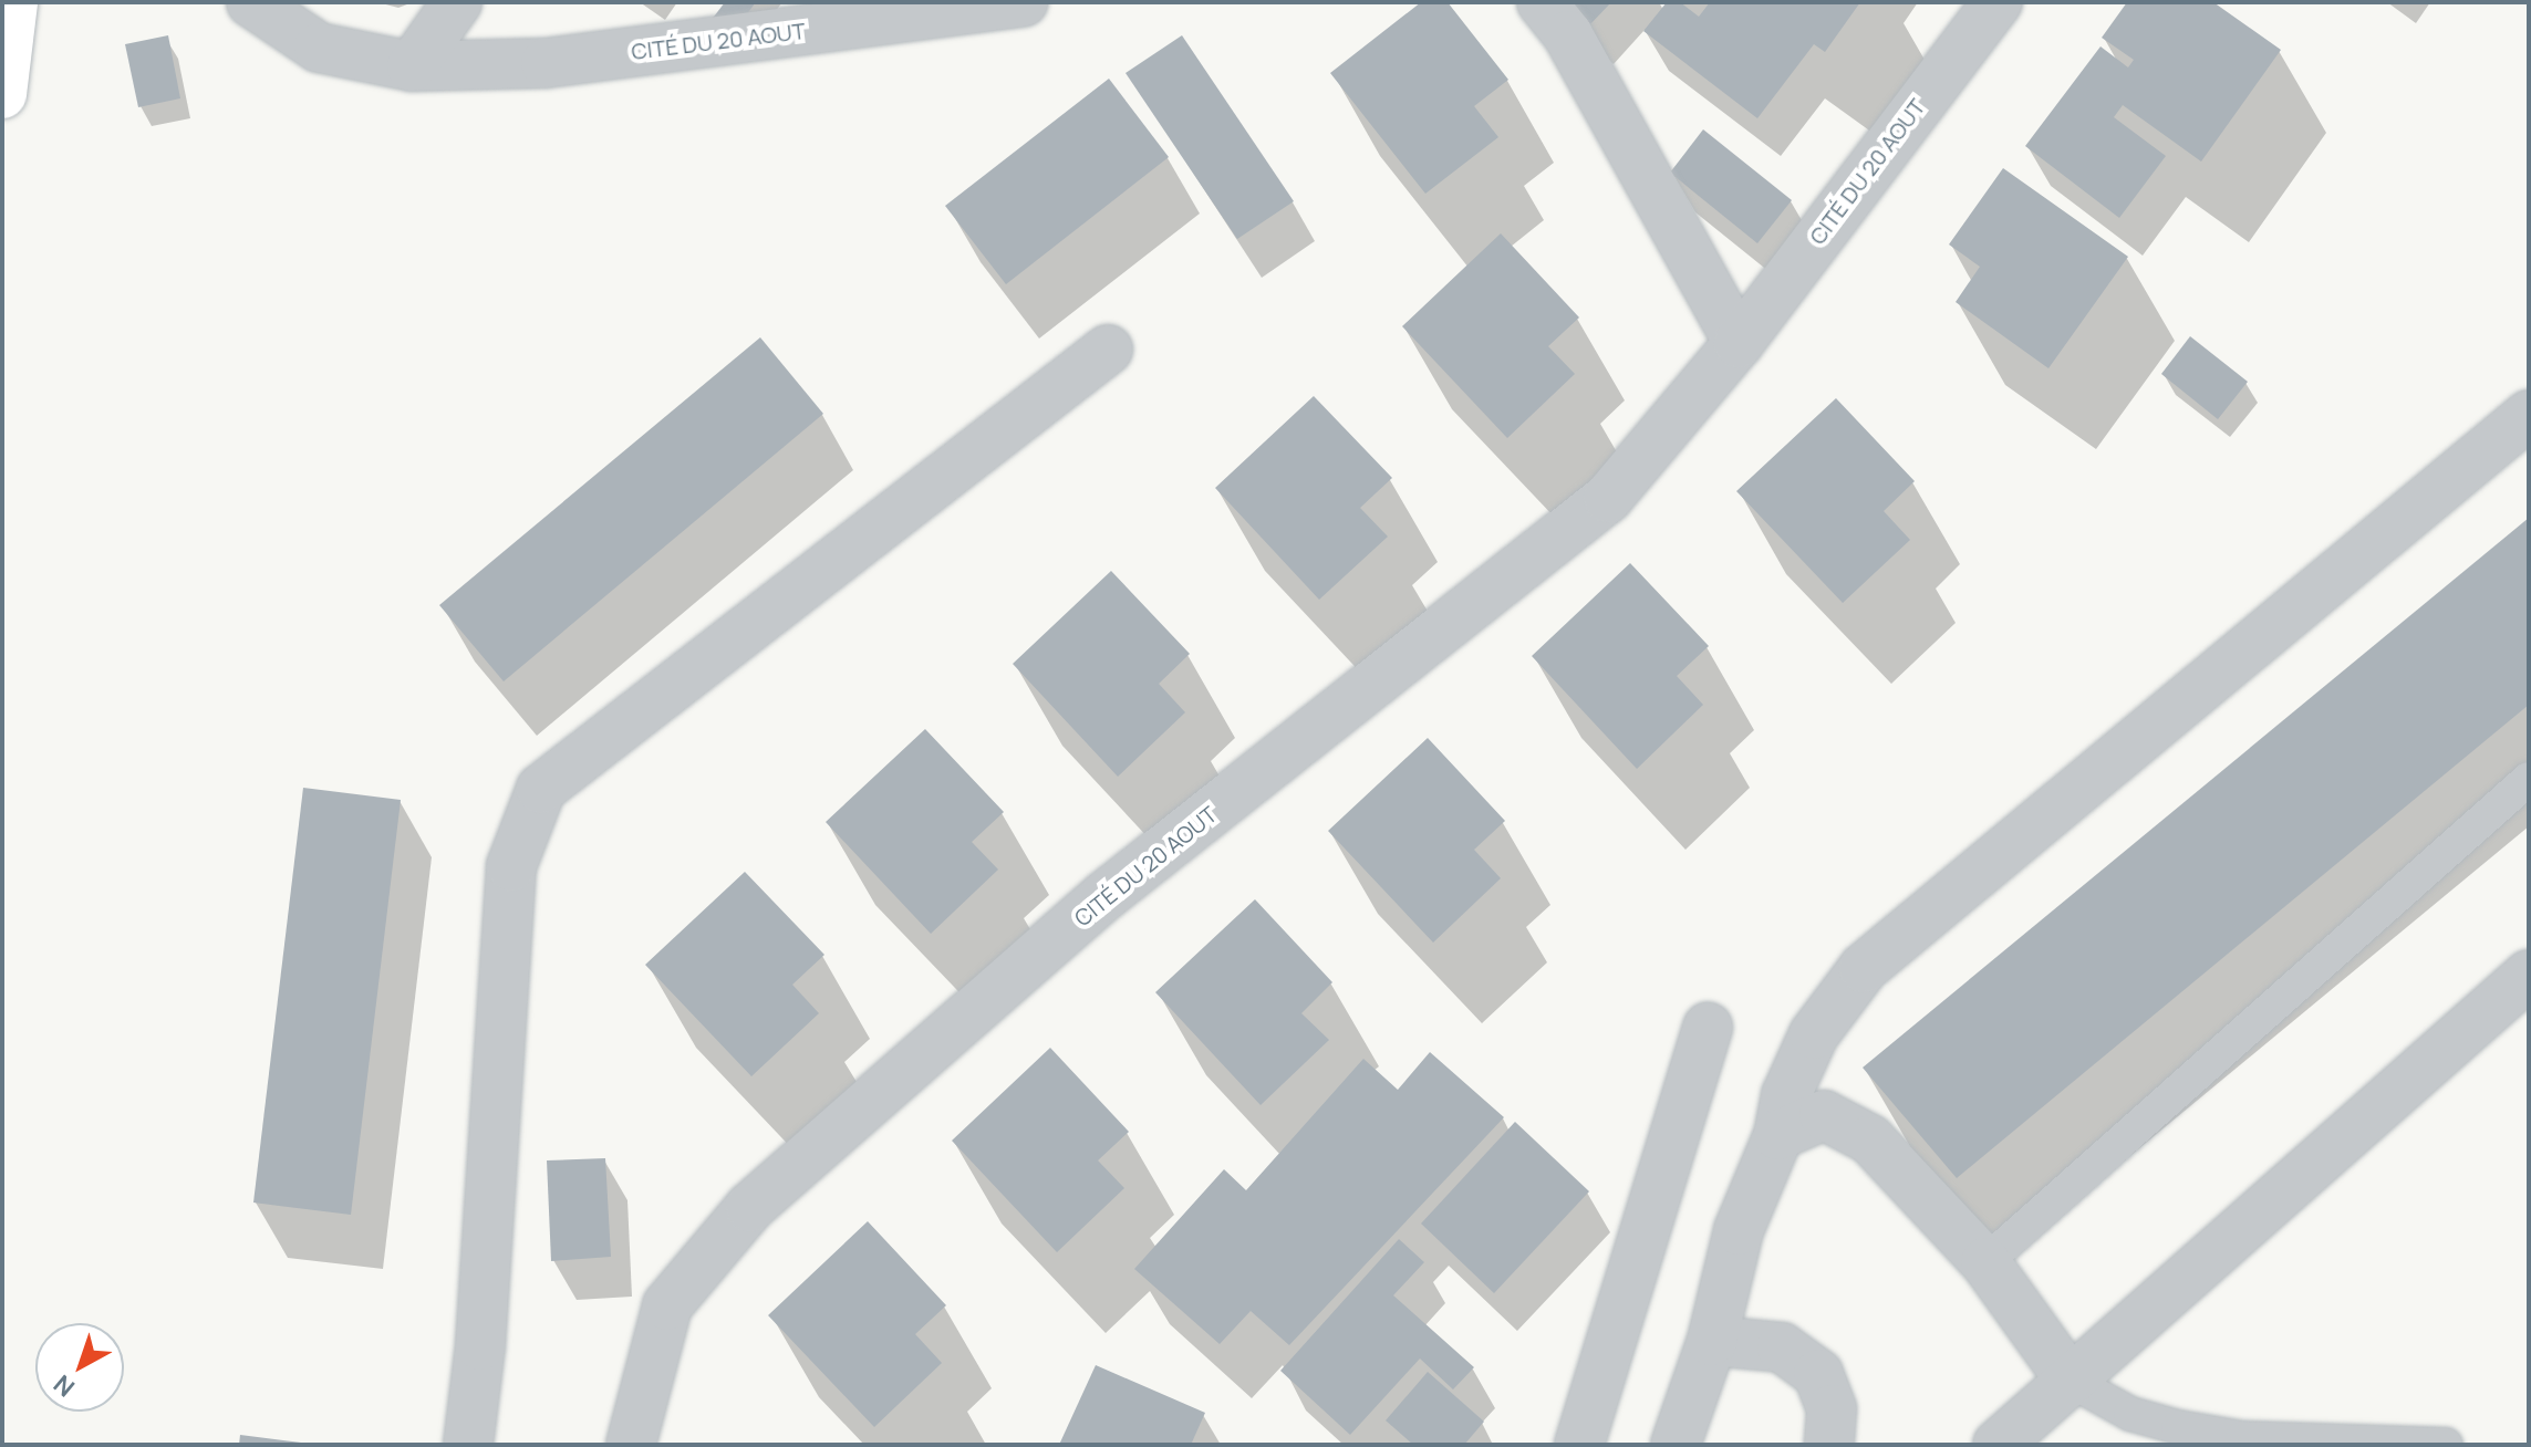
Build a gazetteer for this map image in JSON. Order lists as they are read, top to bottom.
{
  "streets": {
    "street": ["CITÉ DU 20 AOUT"]
  },
  "north": "bottom left"
}
